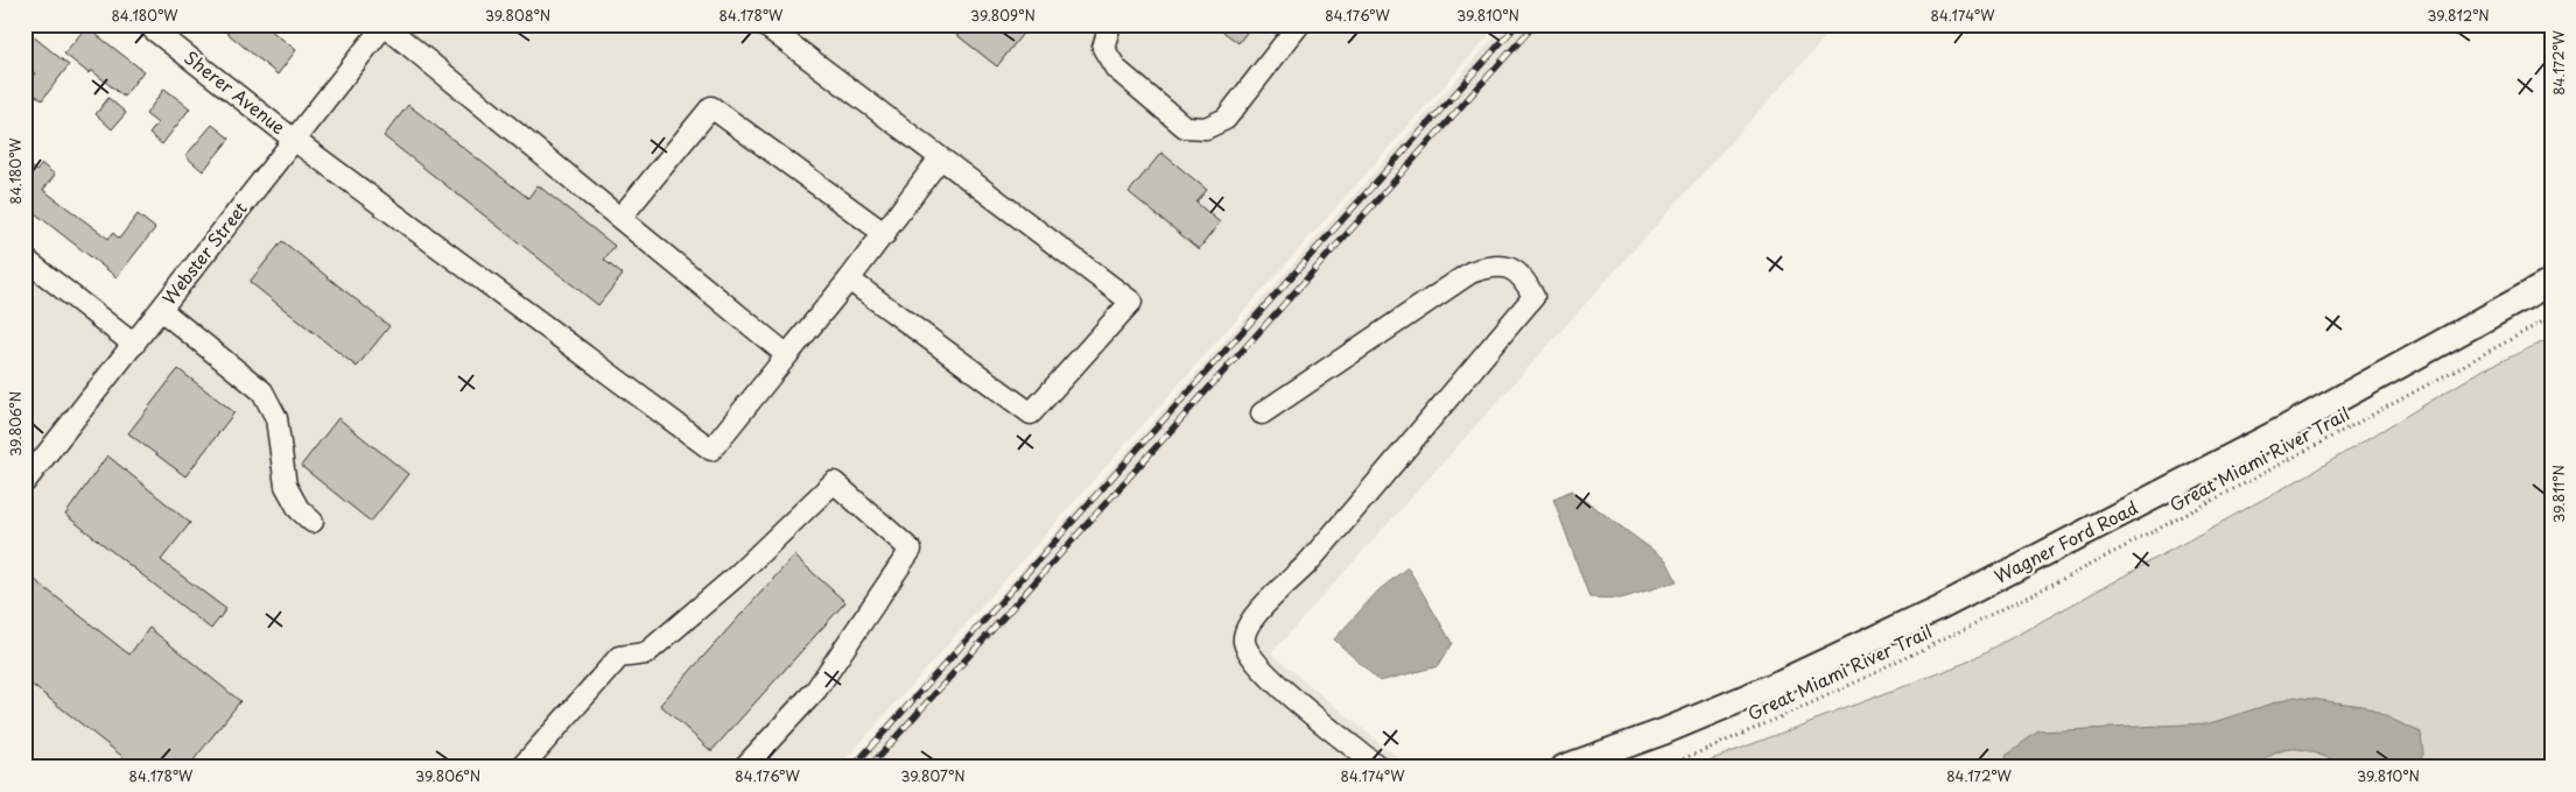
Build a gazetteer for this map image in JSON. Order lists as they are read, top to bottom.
{
  "streets": {
    "main road": ["Wagner Ford Road"],
    "street": ["Sherer Avenue", "Webster Street"],
    "path": ["Great Miami River Trail"]
  },
  "crossings": [
    ["Sherer Avenue", "Webster Street"]
  ],
  "coordinates": [
    "84.180°W",
    "39.808°N",
    "84.178°W",
    "39.809°N",
    "84.176°W",
    "39.810°N",
    "84.174°W",
    "39.812°N",
    "84.172°W",
    "39.806°N",
    "39.811°N",
    "39.807°N"
  ]
}
